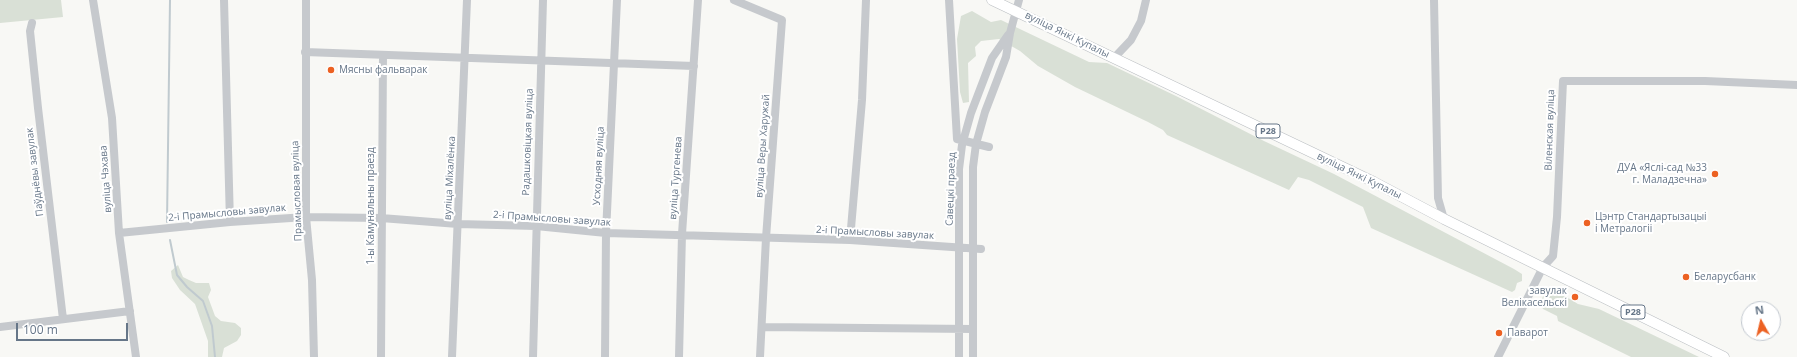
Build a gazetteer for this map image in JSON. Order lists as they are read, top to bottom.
{
  "streets": {
    "main road": ["вуліца Янкі Купалы", "Р28"],
    "street": [
      "Віленская вуліца",
      "Радашковіцкая вуліца",
      "вуліца Веры Харужай",
      "Усходняя вуліца",
      "Паўднёвы завулак",
      "вуліца Міхалёнка",
      "вуліца Тургенева",
      "вуліца Чэхава",
      "Савецкі праезд",
      "Прамысловая вуліца",
      "1-ы Камунальны праезд",
      "2-і Прамысловы завулак"
    ]
  },
  "crossings": [
    ["вуліца Янкі Купалы", "Віленская вуліца"],
    ["вуліца Янкі Купалы", "Савецкі праезд"],
    ["Радашковіцкая вуліца", "2-і Прамысловы завулак"],
    ["вуліца Веры Харужай", "2-і Прамысловы завулак"],
    ["Усходняя вуліца", "2-і Прамысловы завулак"],
    ["вуліца Міхалёнка", "2-і Прамысловы завулак"],
    ["вуліца Тургенева", "2-і Прамысловы завулак"],
    ["вуліца Чэхава", "2-і Прамысловы завулак"],
    ["Савецкі праезд", "2-і Прамысловы завулак"],
    ["Прамысловая вуліца", "2-і Прамысловы завулак"],
    ["1-ы Камунальны праезд", "2-і Прамысловы завулак"]
  ],
  "places": [
    "Мясны фальварак",
    "ДУА «Яслі-сад №33 г. Маладзечна»",
    "Цэнтр Стандартызацыі і Метралогіі",
    "Беларусбанк",
    "завулак Велікасельскі",
    "Паварот"
  ],
  "scale_bar": "100 m",
  "north": "top"
}
